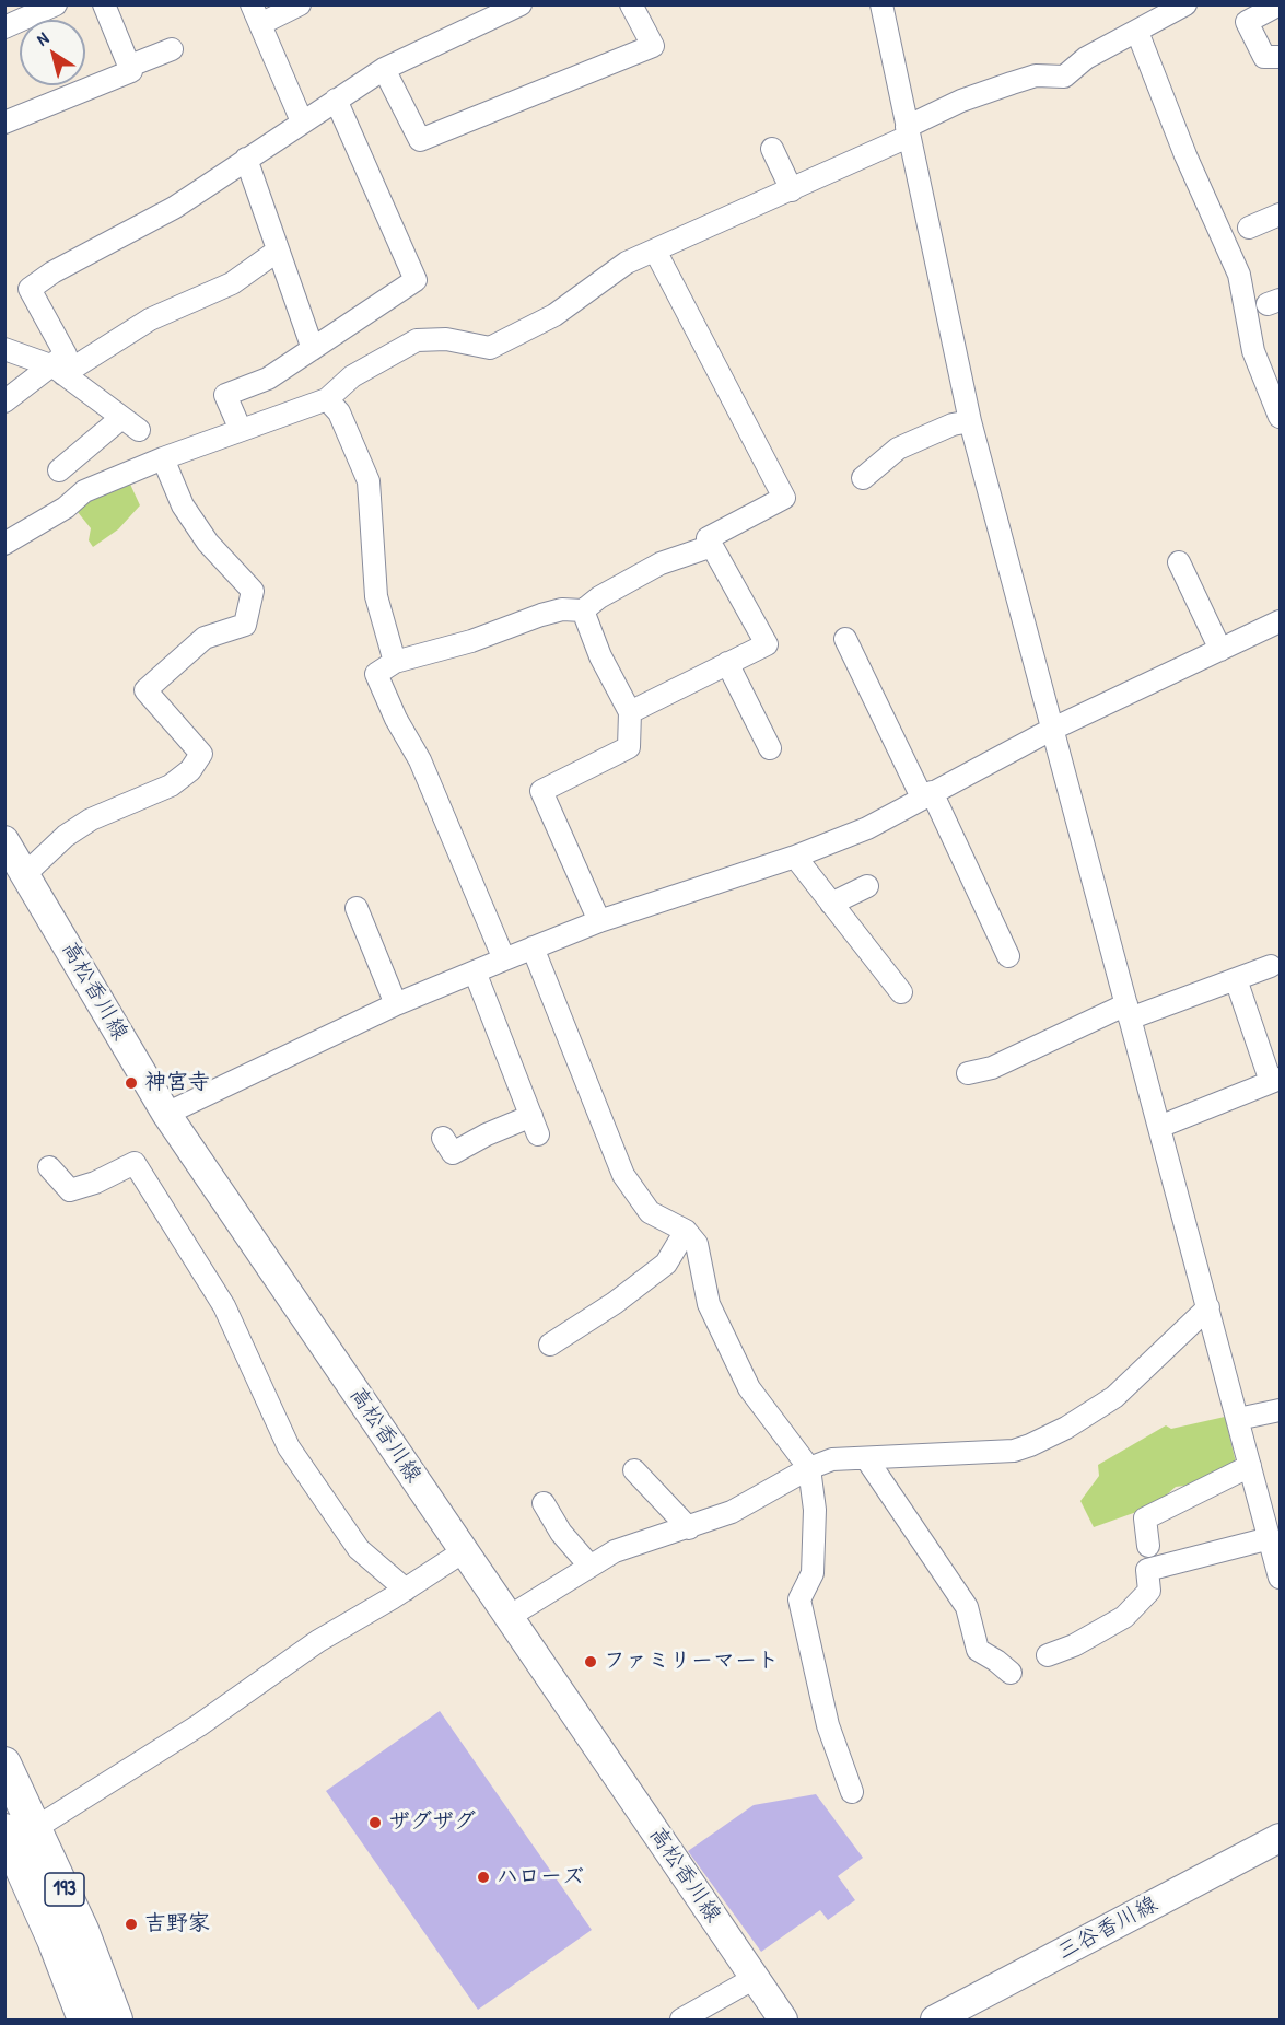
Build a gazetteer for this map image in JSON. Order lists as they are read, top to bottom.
{
  "streets": {
    "highway": ["193"],
    "main road": ["高松香川線", "三谷香川線"]
  },
  "places": [
    "神宮寺",
    "ファミリーマート",
    "ザグザグ",
    "ハローズ",
    "吉野家"
  ],
  "north": "top left"
}
